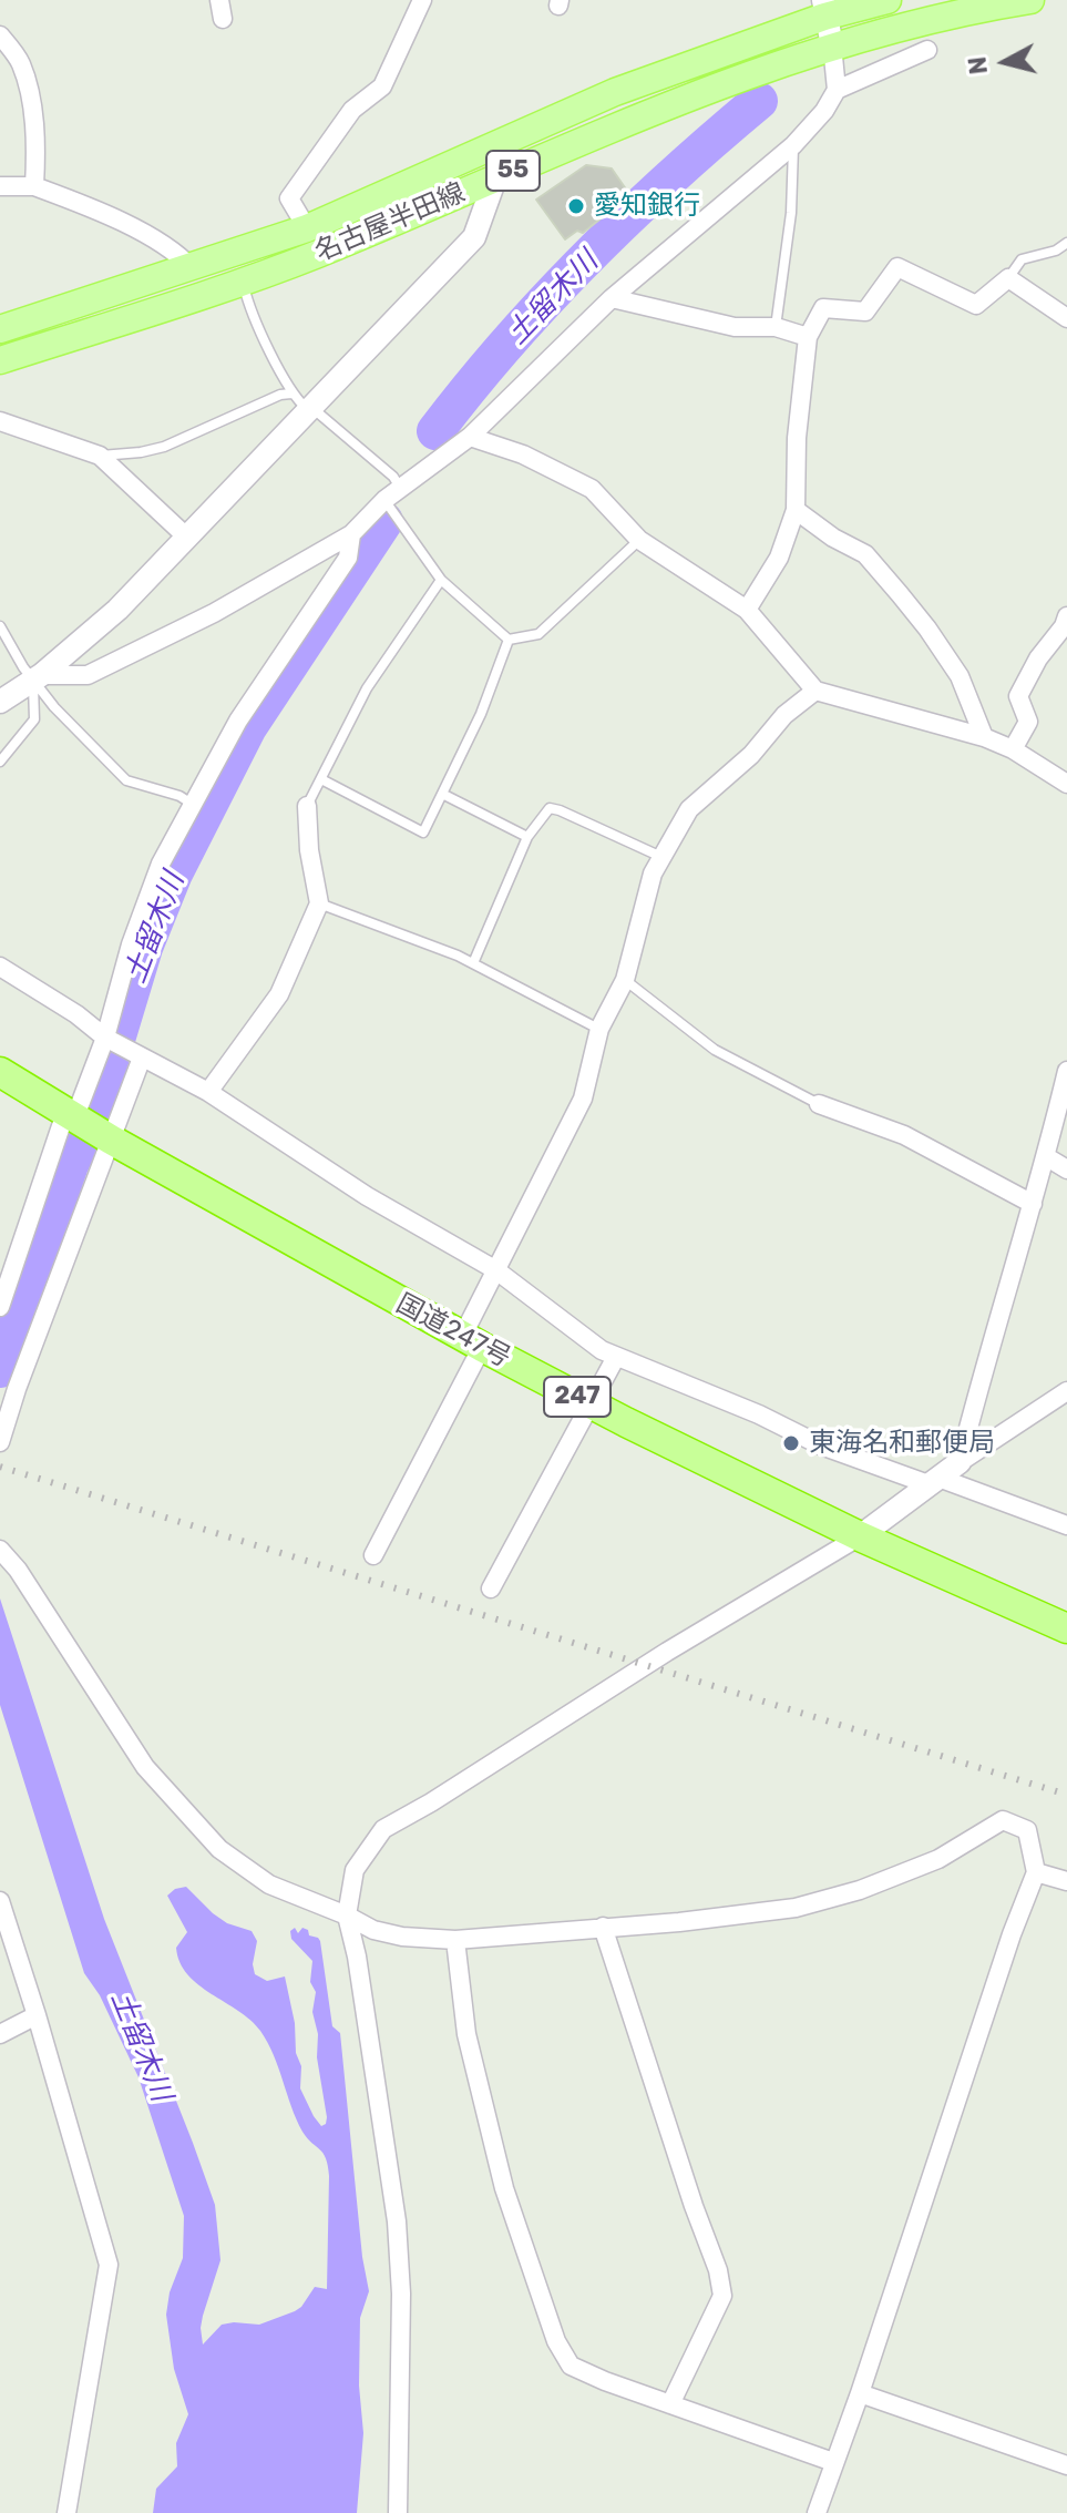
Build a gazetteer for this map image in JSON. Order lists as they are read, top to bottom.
{
  "streets": {
    "highway": ["国道247号", "247"],
    "main road": ["55", "名古屋半田線"]
  },
  "water": ["土留木川"],
  "places": ["愛知銀行", "東海名和郵便局"],
  "north": "left"
}
